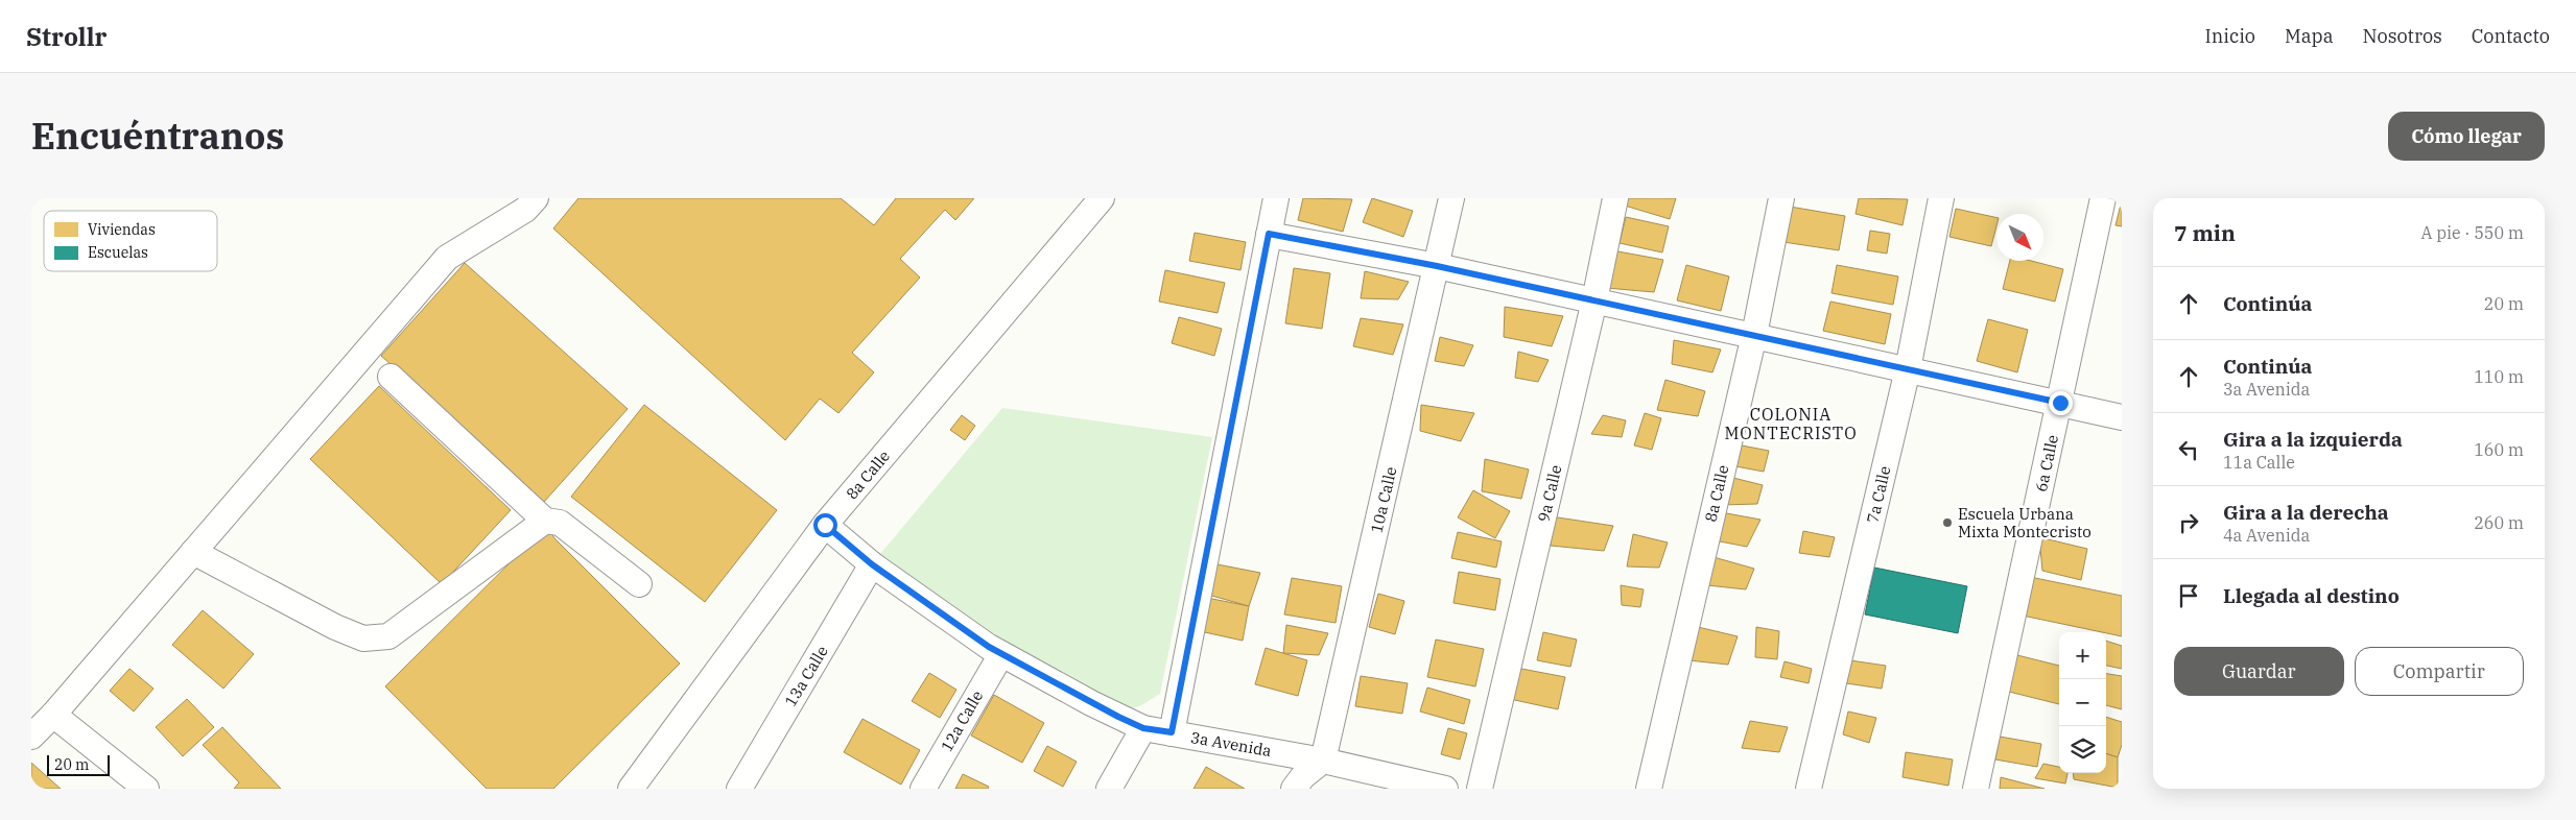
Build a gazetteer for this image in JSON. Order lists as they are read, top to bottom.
{
  "streets": {
    "street": [
      "6a Calle",
      "8a Calle",
      "9a Calle",
      "7a Calle",
      "10a Calle",
      "13a Calle",
      "12a Calle",
      "3a Avenida"
    ]
  },
  "crossings": [
    ["8a Calle", "3a Avenida"],
    ["10a Calle", "3a Avenida"],
    ["13a Calle", "3a Avenida"],
    ["12a Calle", "3a Avenida"]
  ],
  "districts": ["COLONIA MONTECRISTO"],
  "places": ["Escuela Urbana Mixta Montecristo"],
  "legend": ["Viviendas", "Escuelas"],
  "scale_bar": "20 m",
  "north": "bottom right",
  "page": {
    "header": "Strollr",
    "nav": [
      "Inicio",
      "Mapa",
      "Nosotros",
      "Contacto"
    ],
    "title": "Encuéntranos",
    "buttons": [
      "Cómo llegar",
      ["Guardar", "Compartir"]
    ],
    "heading": ["7 min", "A pie · 550 m"],
    "list": [
      ["Continúa", "20 m"],
      ["Continúa", "3a Avenida", "110 m"],
      ["Gira a la izquierda", "11a Calle", "160 m"],
      ["Gira a la derecha", "4a Avenida", "260 m"],
      "Llegada al destino"
    ],
    "map_buttons": ["+", "−"],
    "scale": "20 m"
  }
}
